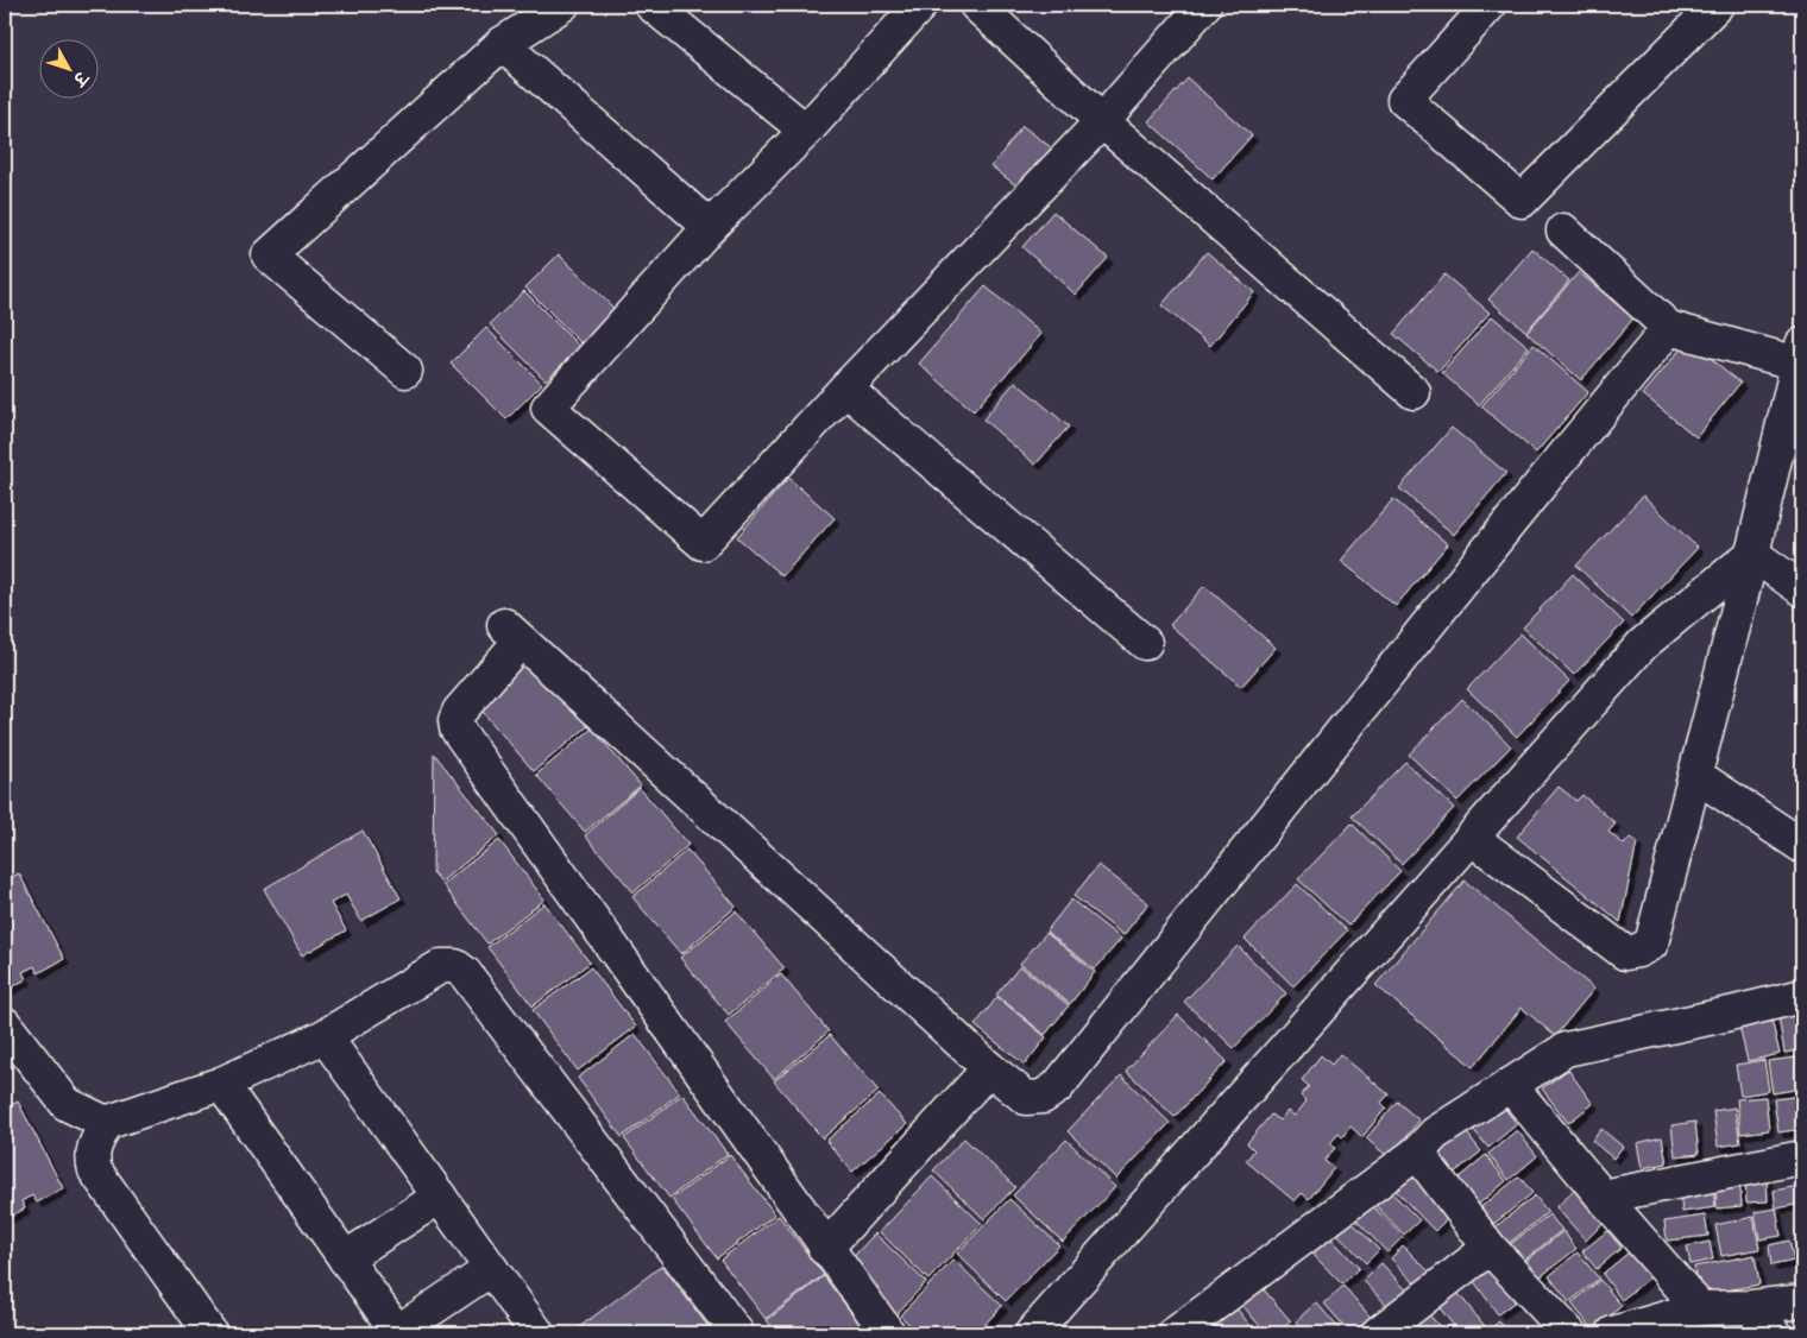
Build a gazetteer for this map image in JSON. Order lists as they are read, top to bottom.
{
  "north": "bottom right"
}
